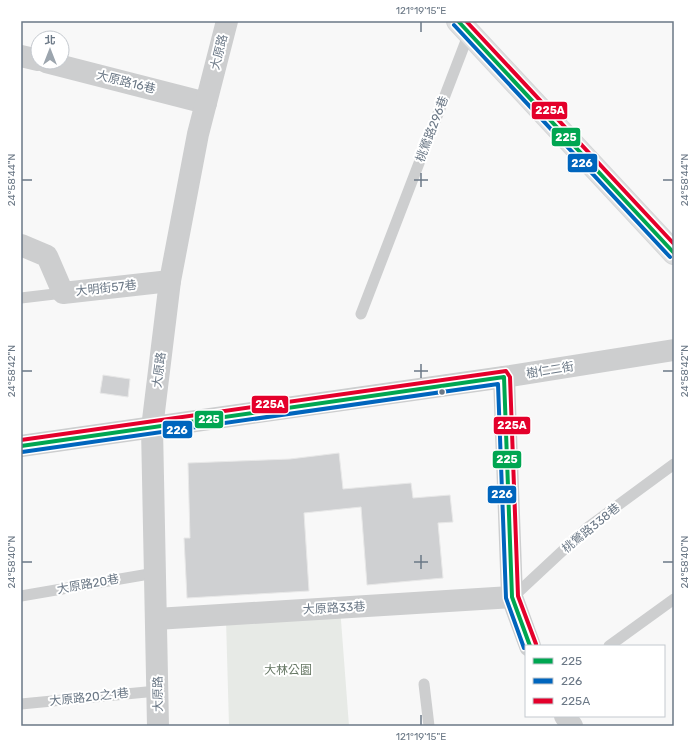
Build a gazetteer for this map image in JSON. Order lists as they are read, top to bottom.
{
  "streets": {
    "street": [
      "大原路",
      "大原路16巷",
      "大明街57巷",
      "樹仁二街",
      "大原路33巷"
    ],
    "lane": [
      "桃鶯路296巷",
      "桃鶯路338巷",
      "大原路20巷",
      "大原路20之1巷"
    ]
  },
  "crossings": [
    ["大原路", "大原路16巷"],
    ["大原路", "大明街57巷"],
    ["大原路", "樹仁二街"],
    ["大原路", "大原路20巷"],
    ["大原路", "大原路33巷"],
    ["大原路", "大原路20之1巷"],
    ["桃鶯路338巷", "大原路33巷"]
  ],
  "parks": ["大林公園"],
  "lines": ["transit line 225", "transit line 225A", "transit line 226"],
  "legend": ["225", "226", "225A"],
  "north": "top",
  "coordinates": [
    "121°19'15\"E",
    "24°58'44\"N",
    "24°58'42\"N",
    "24°58'40\"N"
  ]
}
